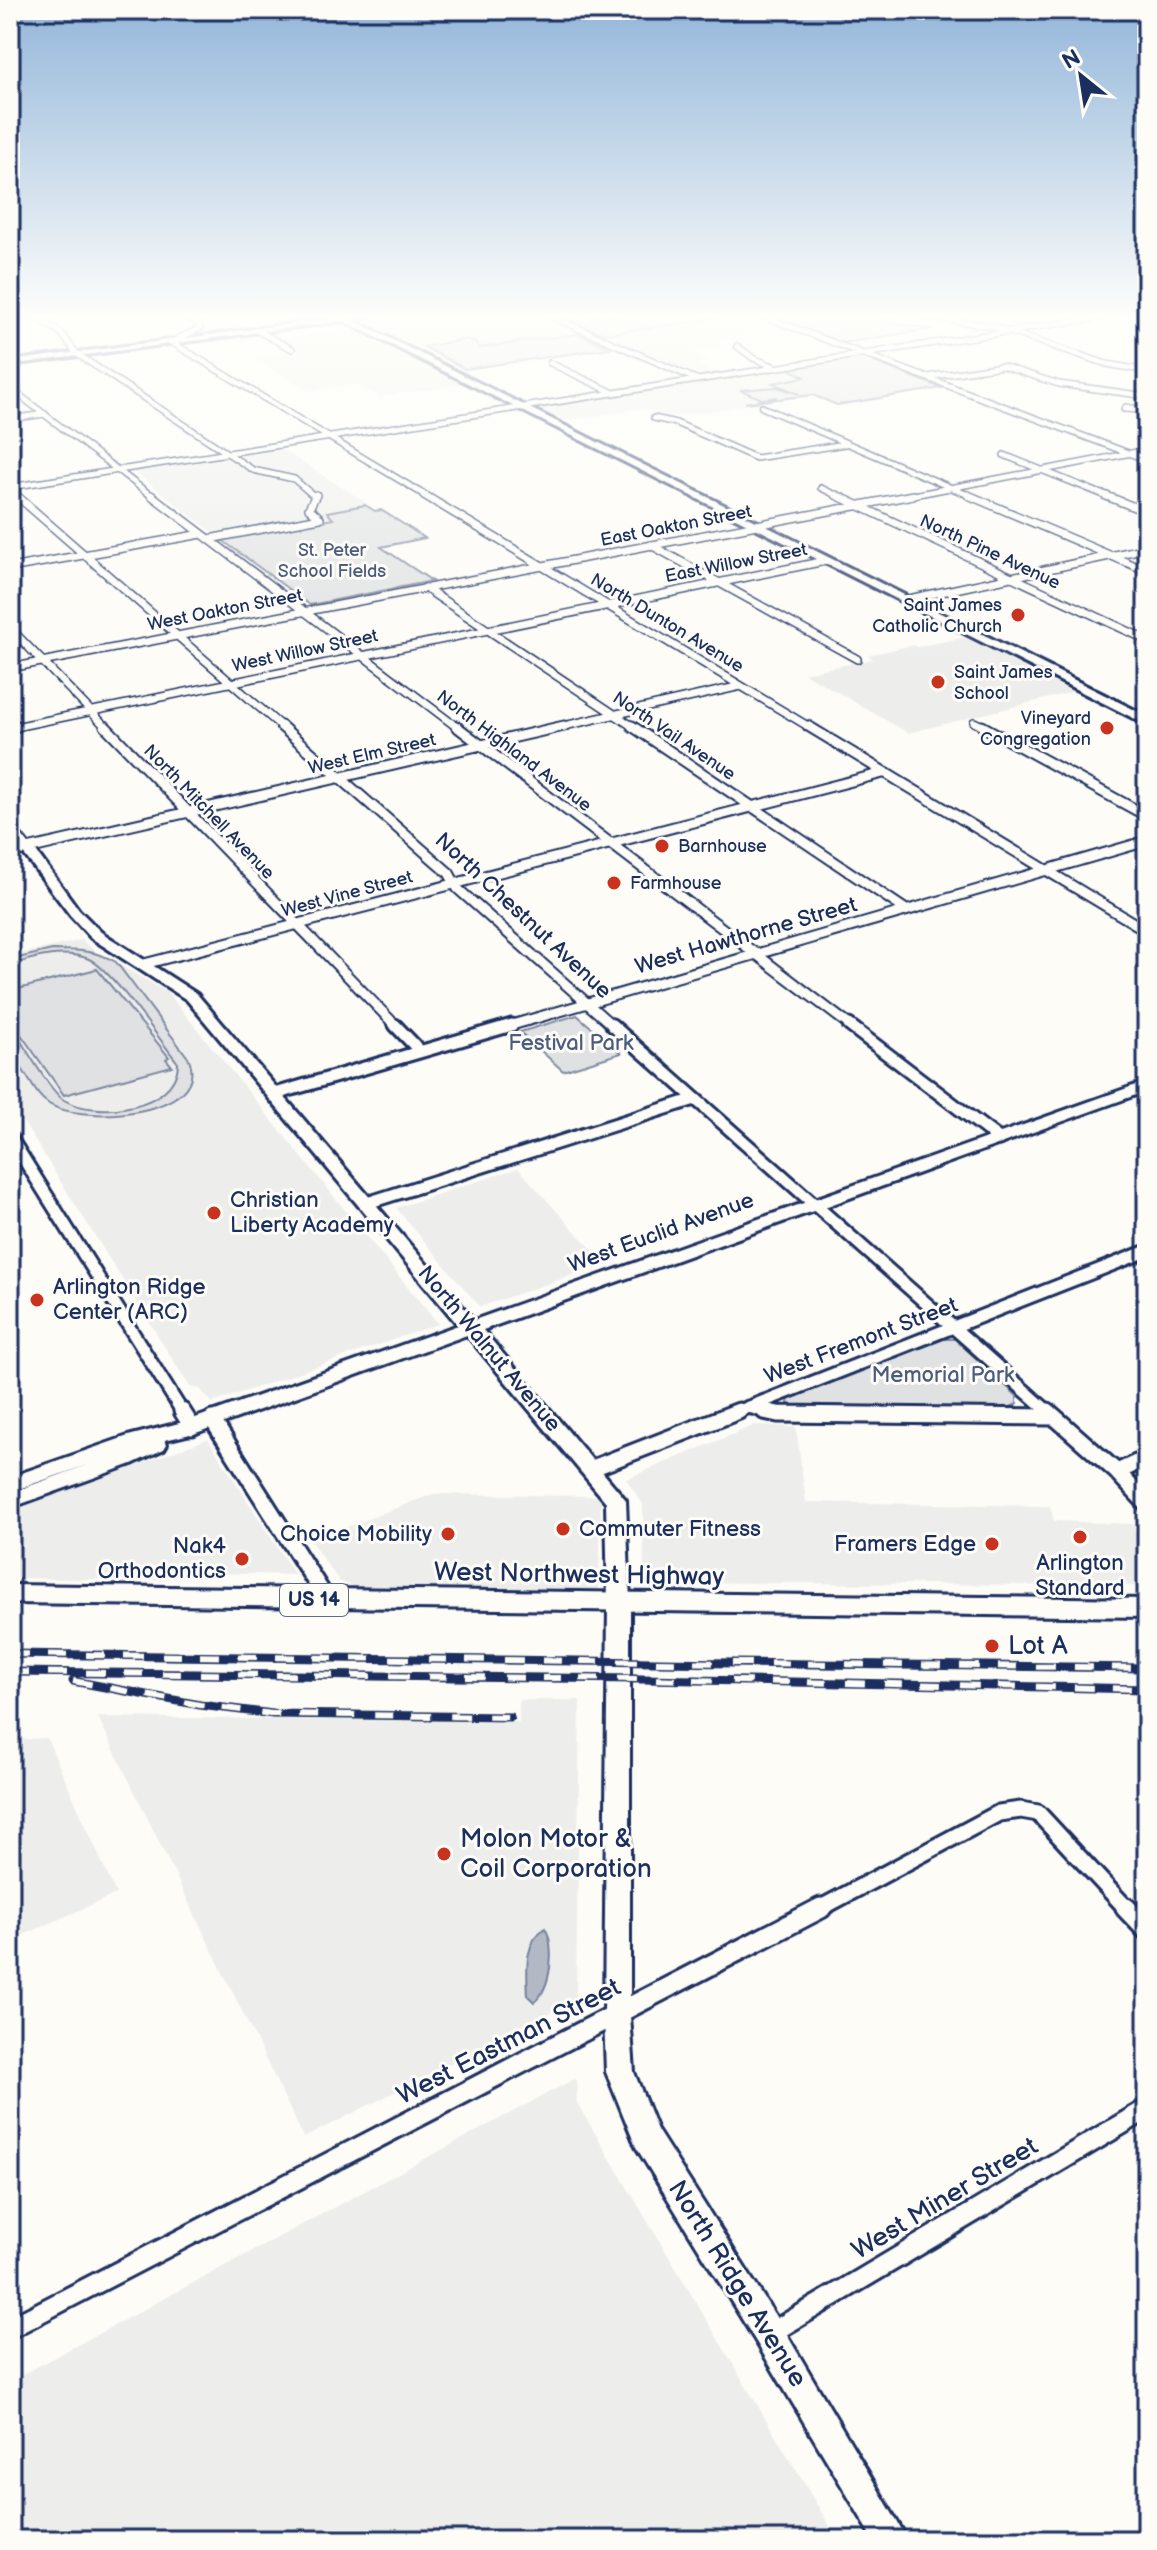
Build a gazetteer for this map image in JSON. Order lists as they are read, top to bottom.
{
  "streets": {
    "main road": ["West Northwest Highway", "US 14"],
    "street": [
      "East Oakton Street",
      "North Pine Avenue",
      "East Willow Street",
      "West Oakton Street",
      "North Dunton Avenue",
      "West Willow Street",
      "North Vail Avenue",
      "North Highland Avenue",
      "West Elm Street",
      "North Mitchell Avenue",
      "West Vine Street",
      "North Chestnut Avenue",
      "West Hawthorne Street",
      "West Euclid Avenue",
      "West Fremont Street",
      "North Walnut Avenue",
      "West Eastman Street",
      "West Miner Street",
      "North Ridge Avenue"
    ]
  },
  "crossings": [
    ["East Oakton Street", "North Pine Avenue"],
    ["East Oakton Street", "West Oakton Street"],
    ["East Oakton Street", "North Dunton Avenue"],
    ["East Willow Street", "North Dunton Avenue"],
    ["East Willow Street", "West Willow Street"],
    ["West Oakton Street", "North Dunton Avenue"],
    ["West Oakton Street", "North Vail Avenue"],
    ["West Oakton Street", "North Highland Avenue"],
    ["West Oakton Street", "North Mitchell Avenue"],
    ["West Oakton Street", "North Chestnut Avenue"],
    ["North Dunton Avenue", "West Willow Street"],
    ["North Dunton Avenue", "West Elm Street"],
    ["North Dunton Avenue", "West Vine Street"],
    ["North Dunton Avenue", "West Hawthorne Street"],
    ["West Willow Street", "North Vail Avenue"],
    ["West Willow Street", "North Highland Avenue"],
    ["West Willow Street", "North Mitchell Avenue"],
    ["West Willow Street", "North Chestnut Avenue"],
    ["North Vail Avenue", "West Elm Street"],
    ["North Vail Avenue", "West Vine Street"],
    ["North Vail Avenue", "West Hawthorne Street"],
    ["North Highland Avenue", "West Elm Street"],
    ["North Highland Avenue", "West Vine Street"],
    ["North Highland Avenue", "West Hawthorne Street"],
    ["North Highland Avenue", "West Euclid Avenue"],
    ["West Elm Street", "North Mitchell Avenue"],
    ["West Elm Street", "North Chestnut Avenue"],
    ["West Elm Street", "North Walnut Avenue"],
    ["North Mitchell Avenue", "West Vine Street"],
    ["North Mitchell Avenue", "West Hawthorne Street"],
    ["West Vine Street", "North Chestnut Avenue"],
    ["West Vine Street", "North Walnut Avenue"],
    ["North Chestnut Avenue", "West Hawthorne Street"],
    ["North Chestnut Avenue", "West Euclid Avenue"],
    ["North Chestnut Avenue", "West Fremont Street"],
    ["West Hawthorne Street", "North Walnut Avenue"],
    ["West Euclid Avenue", "North Walnut Avenue"],
    ["West Fremont Street", "North Walnut Avenue"],
    ["North Walnut Avenue", "West Northwest Highway"],
    ["North Walnut Avenue", "West Eastman Street"],
    ["North Walnut Avenue", "North Ridge Avenue"],
    ["West Eastman Street", "North Ridge Avenue"],
    ["West Miner Street", "North Ridge Avenue"]
  ],
  "parks": ["St. Peter School Fields", "Festival Park", "Memorial Park"],
  "places": [
    "Saint James Catholic Church",
    "Saint James School",
    "Vineyard Congregation",
    "Barnhouse",
    "Farmhouse",
    "Christian Liberty Academy",
    "Arlington Ridge Center (ARC)",
    "Commuter Fitness",
    "Choice Mobility",
    "Arlington Standard",
    "Framers Edge",
    "Nak4 Orthodontics",
    "Lot A",
    "Molon Motor & Coil Corporation"
  ],
  "north": "top left"
}
